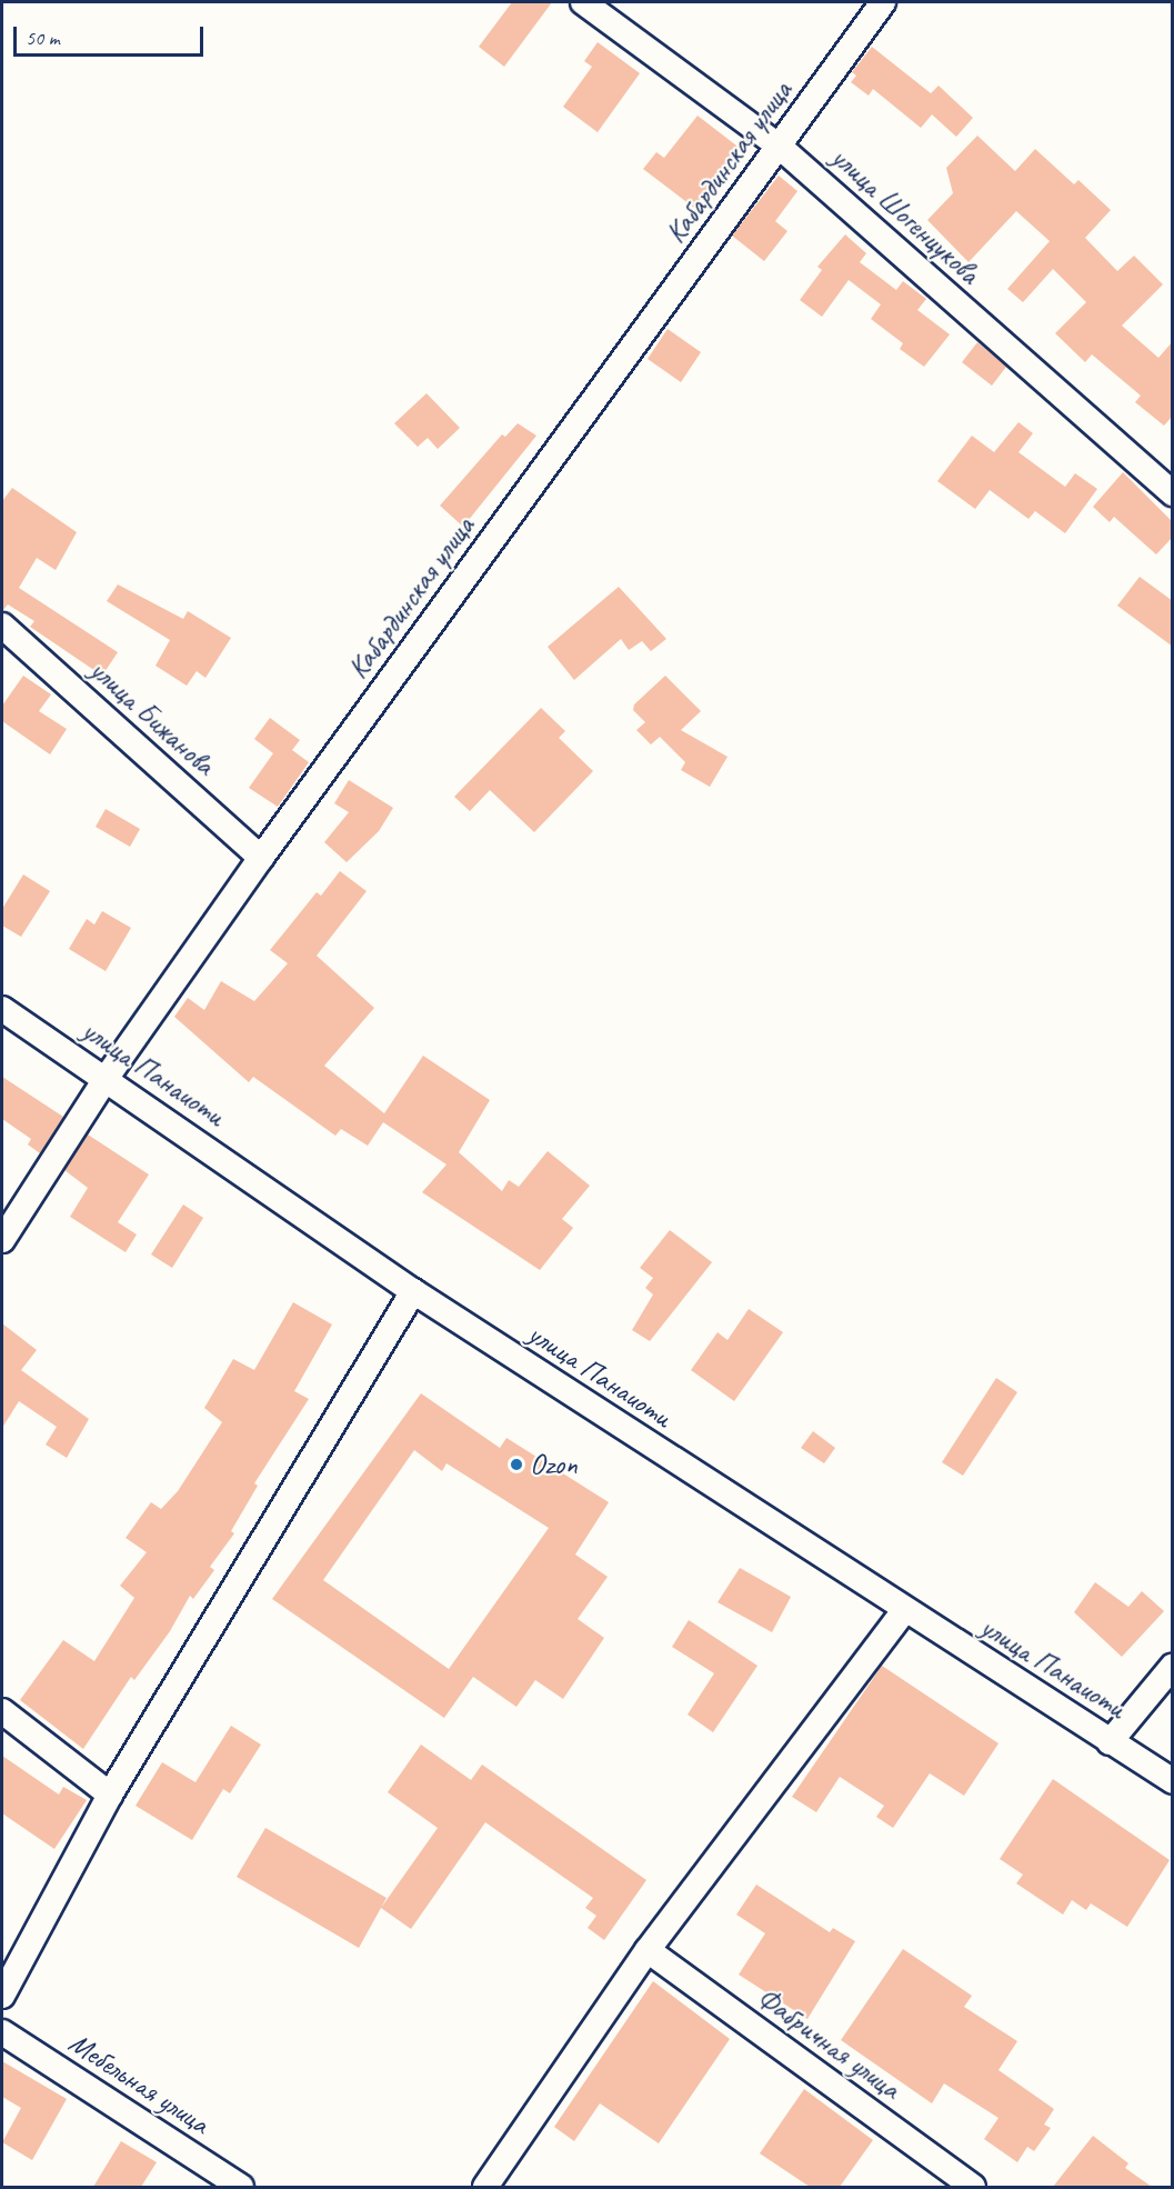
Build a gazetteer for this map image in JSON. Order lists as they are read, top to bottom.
{
  "streets": {
    "street": [
      "Кабардинская улица",
      "улица Шогенцукова",
      "улица Бижанова",
      "улица Панаиоти",
      "Фабричная улица",
      "Мебельная улица"
    ]
  },
  "crossings": [
    ["Кабардинская улица", "улица Шогенцукова"],
    ["Кабардинская улица", "улица Бижанова"],
    ["Кабардинская улица", "улица Панаиоти"]
  ],
  "places": ["Ozon"],
  "scale_bar": "50 m"
}
